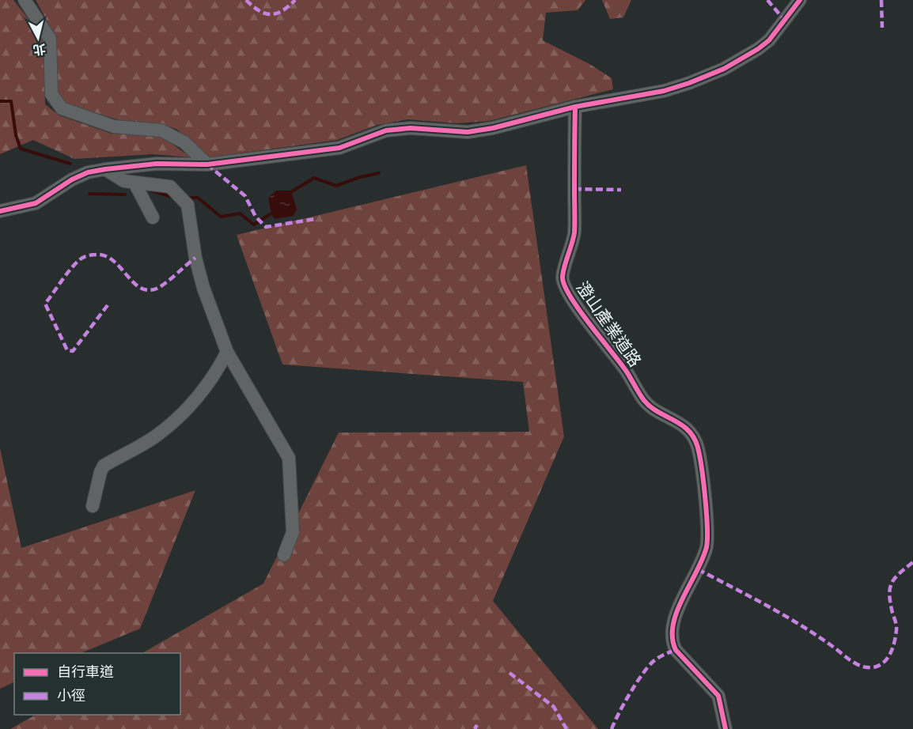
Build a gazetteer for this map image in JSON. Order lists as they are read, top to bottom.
{
  "streets": {
    "street": ["澄山產業道路"]
  },
  "legend": ["自行車道", "小徑"],
  "north": "bottom"
}
